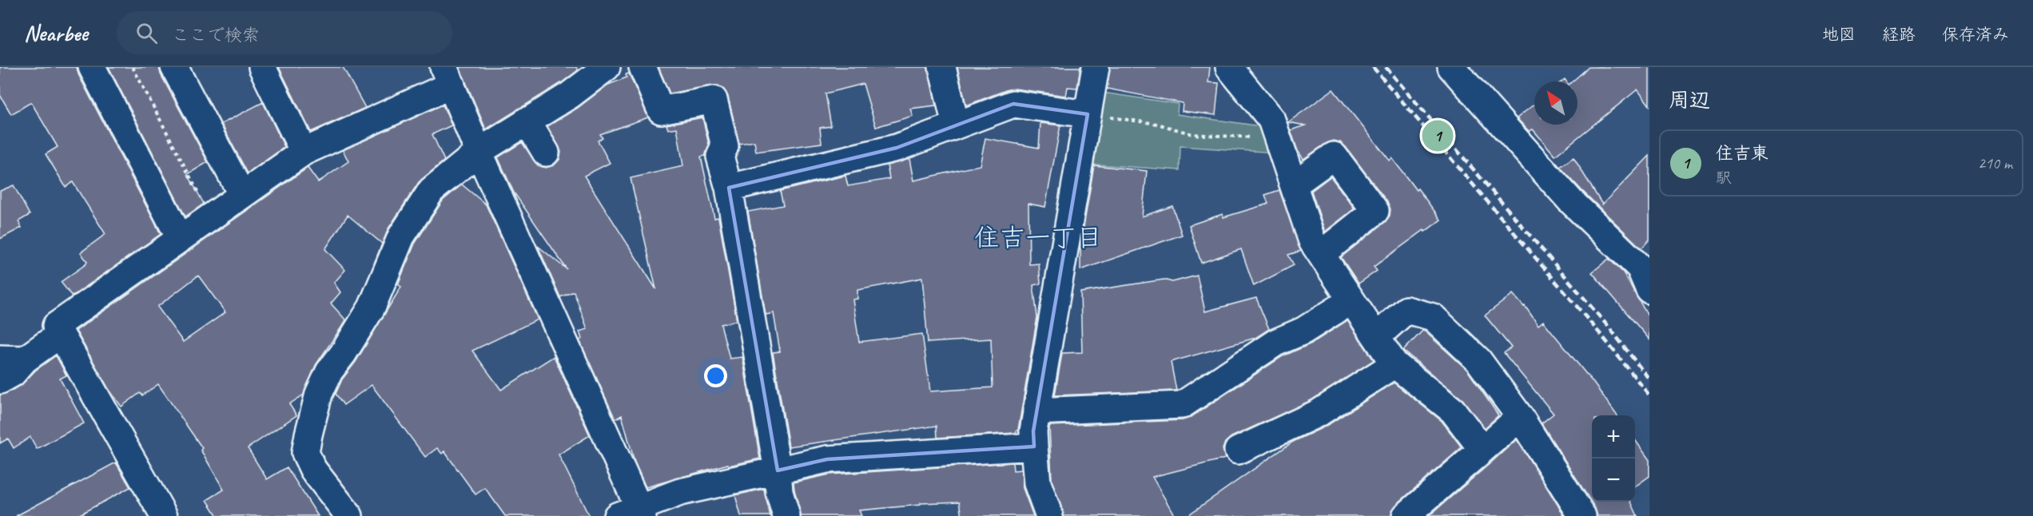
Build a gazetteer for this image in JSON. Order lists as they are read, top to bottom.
{
  "districts": ["住吉一丁目"],
  "north": "top left",
  "page": {
    "header": "Nearbee",
    "search": "ここで検索",
    "nav": ["地図", "経路", "保存済み"],
    "heading": "周辺",
    "pins": "1",
    "list": [
      {
        "mark": "1",
        "name": "住吉東",
        "note": "駅",
        "value": "210 m"
      }
    ],
    "map_buttons": ["+", "−"]
  }
}
